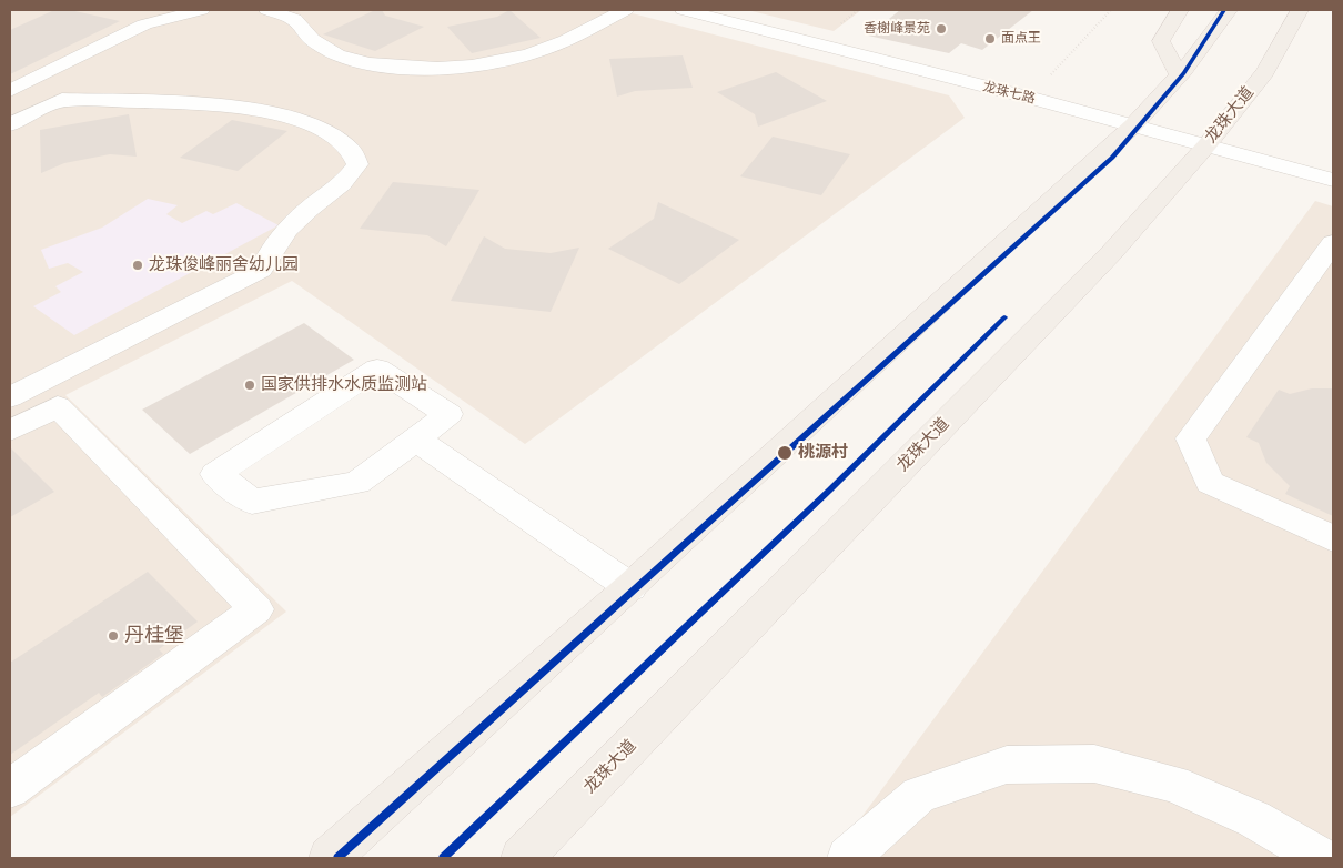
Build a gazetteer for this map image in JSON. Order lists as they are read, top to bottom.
{
  "streets": {
    "main road": ["龙珠大道"],
    "street": ["龙珠七路"]
  },
  "crossings": [
    ["龙珠七路", "龙珠大道"]
  ],
  "places": [
    "香榭峰景苑",
    "面点王",
    "龙珠俊峰丽舍幼儿园",
    "国家供排水水质监测站",
    "桃源村",
    "丹桂堡"
  ]
}
